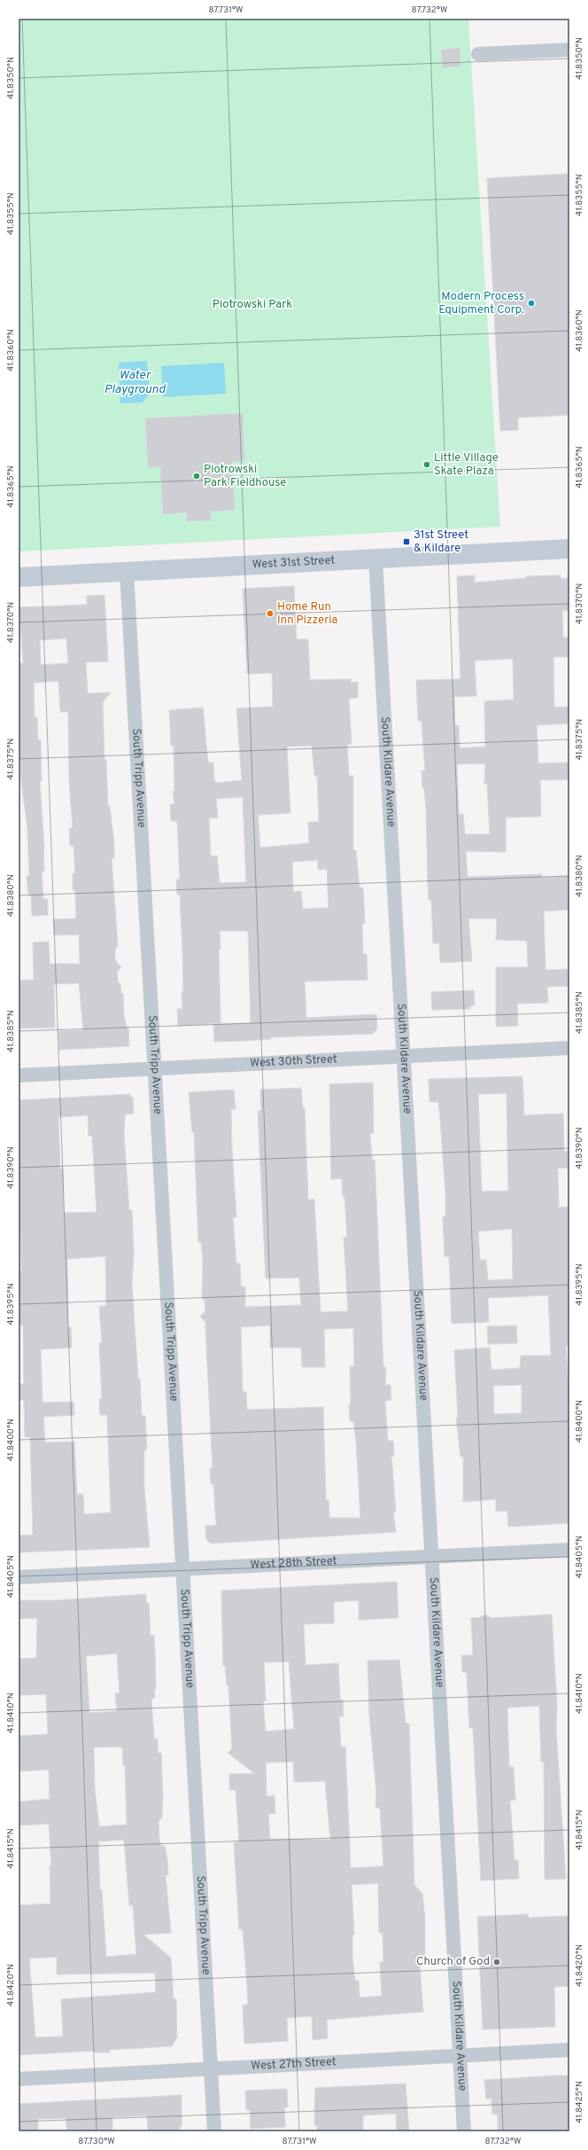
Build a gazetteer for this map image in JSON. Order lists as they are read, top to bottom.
{
  "streets": {
    "main road": ["West 31st Street"],
    "street": [
      "South Kildare Avenue",
      "South Tripp Avenue",
      "West 30th Street",
      "West 28th Street",
      "West 27th Street"
    ]
  },
  "crossings": [
    ["West 31st Street", "South Kildare Avenue"],
    ["West 31st Street", "South Tripp Avenue"],
    ["South Kildare Avenue", "West 30th Street"],
    ["South Kildare Avenue", "West 28th Street"],
    ["South Kildare Avenue", "West 27th Street"],
    ["South Tripp Avenue", "West 30th Street"],
    ["South Tripp Avenue", "West 28th Street"],
    ["South Tripp Avenue", "West 27th Street"]
  ],
  "water": ["Water Playground"],
  "parks": ["Piotrowski Park"],
  "places": {
    "other": [
      "Modern Process Equipment Corp.",
      "Little Village Skate Plaza",
      "Piotrowski Park Fieldhouse",
      "Home Run Inn Pizzeria",
      "Church of God"
    ],
    "transit": ["31st Street & Kildare"]
  },
  "coordinates": [
    "87.731°W",
    "87.732°W",
    "41.8350°N",
    "41.8355°N",
    "41.8360°N",
    "41.8365°N",
    "41.8370°N",
    "41.8375°N",
    "41.8380°N",
    "41.8385°N",
    "41.8390°N",
    "41.8395°N",
    "41.8400°N",
    "41.8405°N",
    "41.8410°N",
    "41.8415°N",
    "41.8420°N",
    "41.8425°N",
    "87.730°W"
  ]
}
